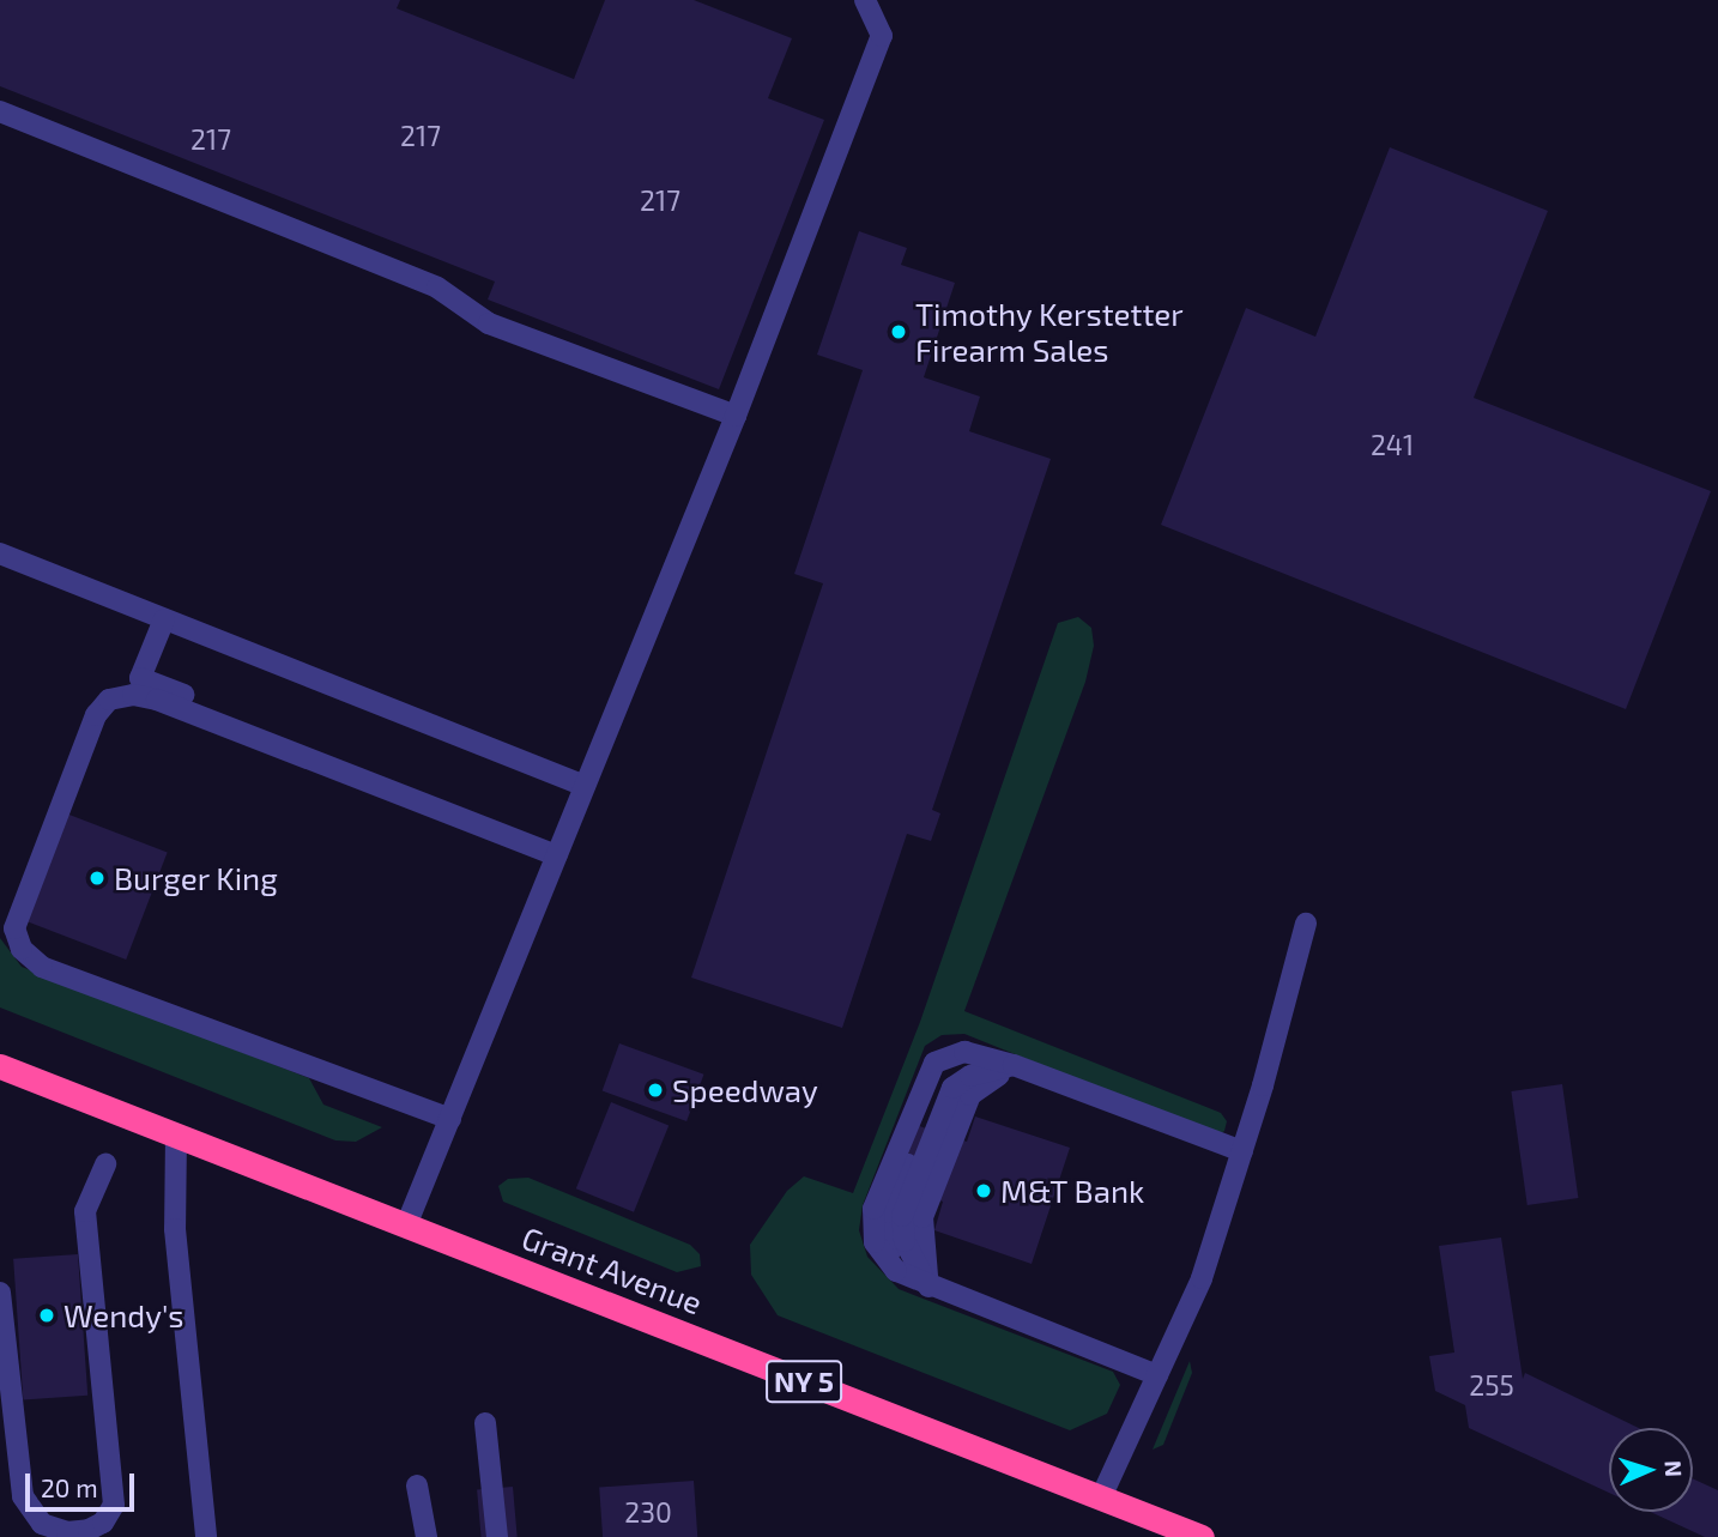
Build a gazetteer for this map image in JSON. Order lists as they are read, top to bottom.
{
  "streets": {
    "highway": ["Grant Avenue", "NY 5"]
  },
  "places": [
    "Timothy Kerstetter Firearm Sales",
    "Burger King",
    "Speedway",
    "M&T Bank",
    "Wendy's"
  ],
  "house_numbers": [
    "217",
    "217",
    "217",
    "241",
    "255",
    "230"
  ],
  "scale_bar": "20 m",
  "north": "right"
}
